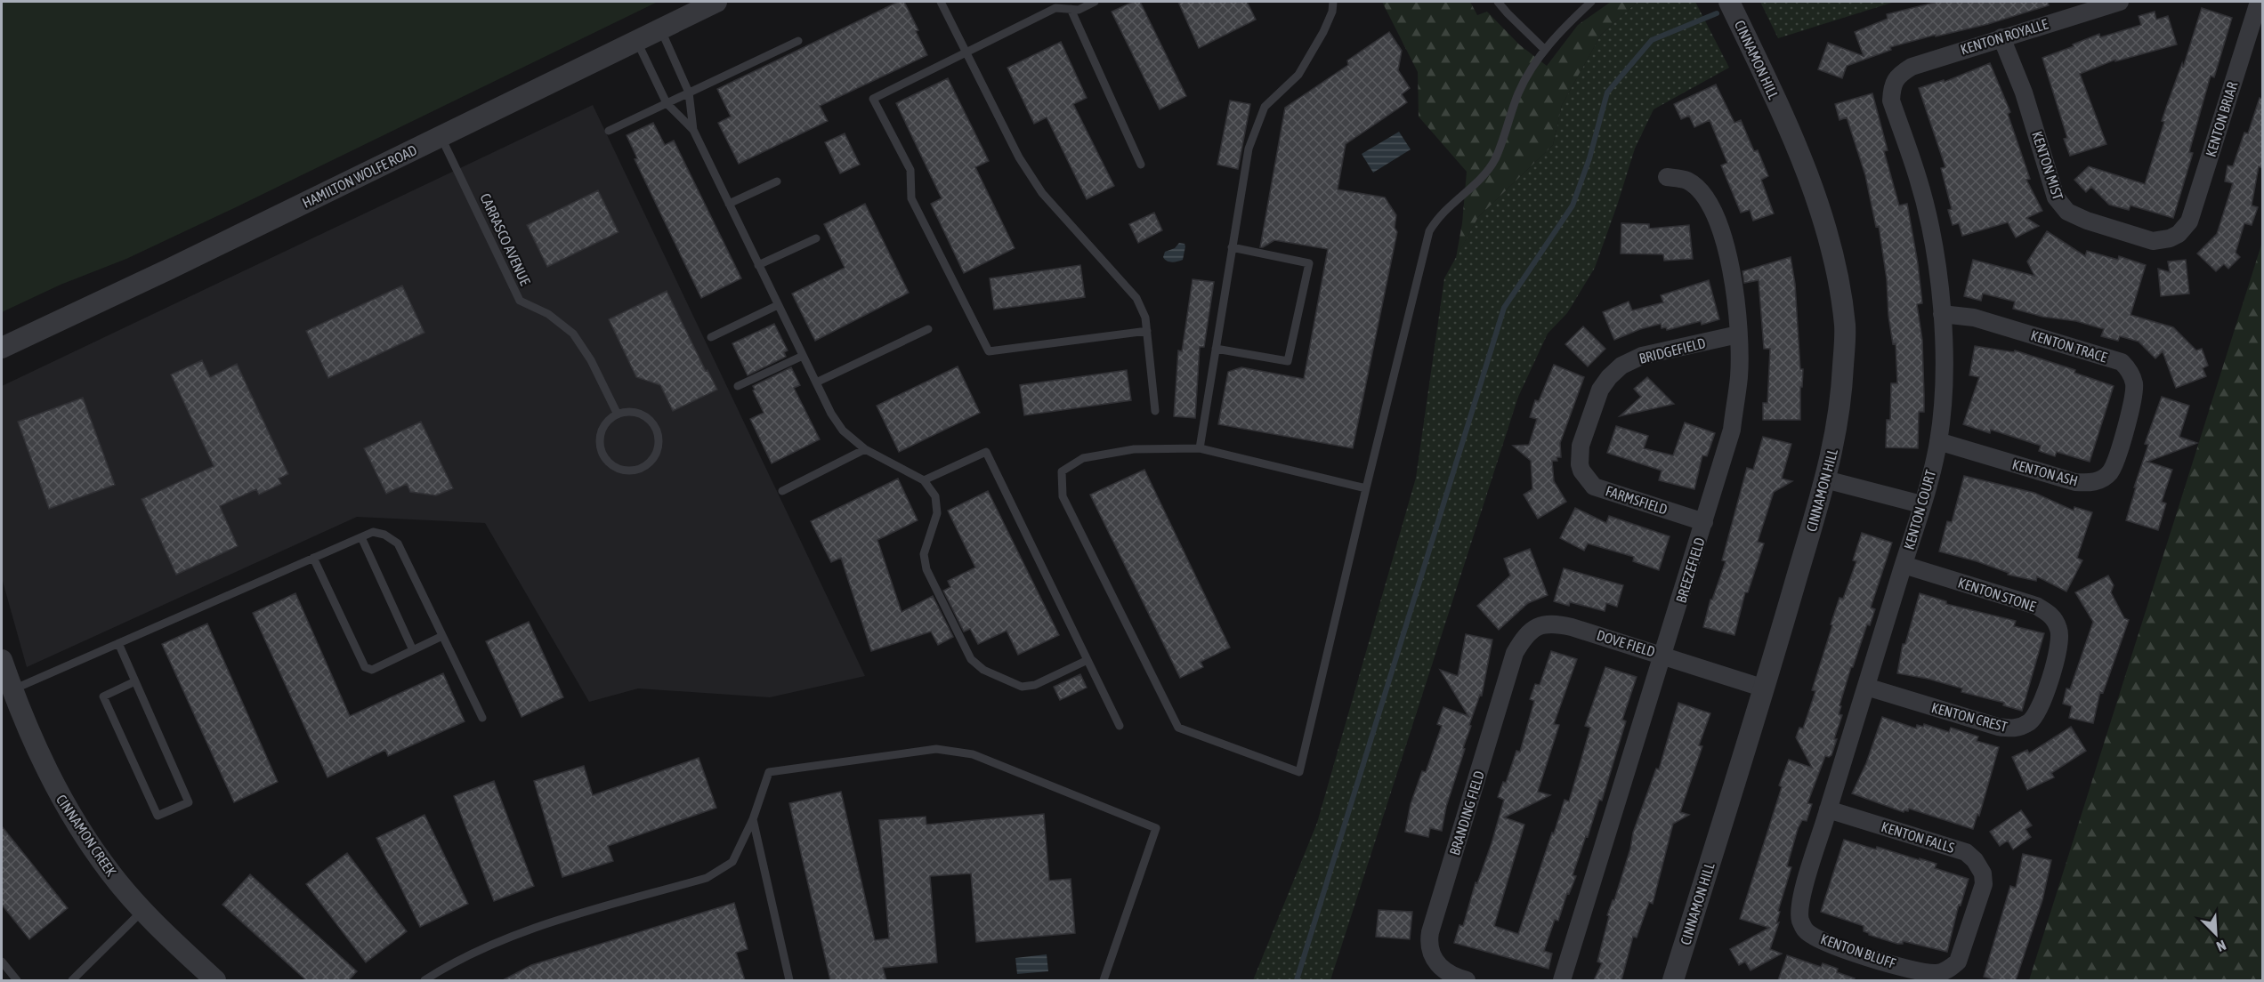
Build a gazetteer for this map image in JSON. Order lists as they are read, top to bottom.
{
  "streets": {
    "street": [
      "KENTON ROYALLE",
      "CINNAMON HILL",
      "KENTON BRIAR",
      "KENTON MIST",
      "HAMILTON WOLFE ROAD",
      "KENTON TRACE",
      "BRIDGEFIELD",
      "KENTON ASH",
      "FARMSFIELD",
      "KENTON COURT",
      "BREEZEFIELD",
      "KENTON STONE",
      "DOVE FIELD",
      "KENTON CREST",
      "BRANDING FIELD",
      "CINNAMON CREEK",
      "KENTON FALLS",
      "KENTON BLUFF"
    ],
    "lane": ["CARRASCO AVENUE"]
  },
  "crossings": [
    ["KENTON ROYALLE", "KENTON MIST"],
    ["KENTON ROYALLE", "KENTON COURT"],
    ["CINNAMON HILL", "DOVE FIELD"],
    ["KENTON BRIAR", "KENTON MIST"],
    ["HAMILTON WOLFE ROAD", "CARRASCO AVENUE"],
    ["KENTON TRACE", "KENTON ASH"],
    ["KENTON TRACE", "KENTON COURT"],
    ["BRIDGEFIELD", "FARMSFIELD"],
    ["BRIDGEFIELD", "BREEZEFIELD"],
    ["KENTON ASH", "KENTON COURT"],
    ["FARMSFIELD", "BREEZEFIELD"],
    ["KENTON COURT", "KENTON STONE"],
    ["KENTON COURT", "KENTON CREST"],
    ["KENTON COURT", "KENTON FALLS"],
    ["KENTON COURT", "KENTON BLUFF"],
    ["BREEZEFIELD", "DOVE FIELD"],
    ["KENTON STONE", "KENTON CREST"],
    ["DOVE FIELD", "BRANDING FIELD"],
    ["KENTON FALLS", "KENTON BLUFF"]
  ],
  "north": "bottom right"
}
